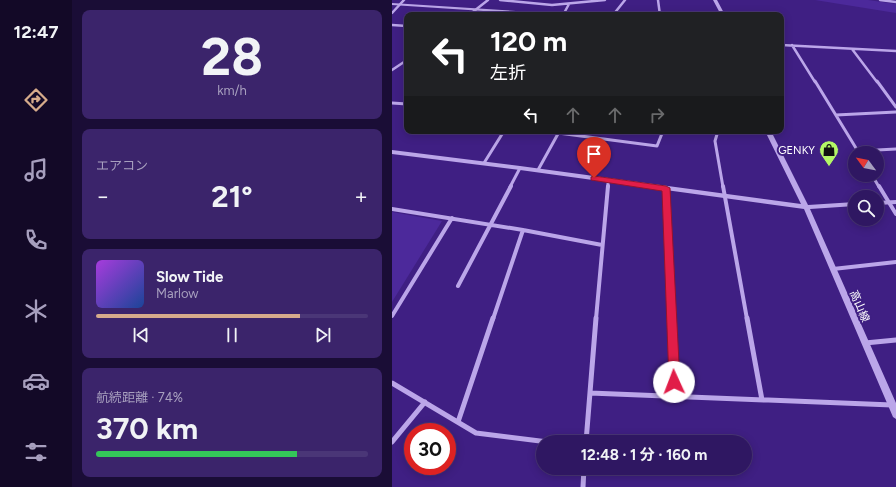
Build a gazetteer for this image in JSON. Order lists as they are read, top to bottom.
{
  "streets": {
    "street": ["高山線"]
  },
  "places": {
    "shop": ["GENKY"]
  },
  "north": "top left",
  "page": {
    "tabs": "12:47",
    "tile": [
      ["28", "km/h"],
      "エアコン",
      ["航続距離 · 74%", "370 km"]
    ],
    "turn": ["120 m", "左折"],
    "heat": ["−", "21°", "+"],
    "song": ["Slow Tide", "Marlow"],
    "limit": "30",
    "trip": "12:48 · 1 分 · 160 m"
  }
}
